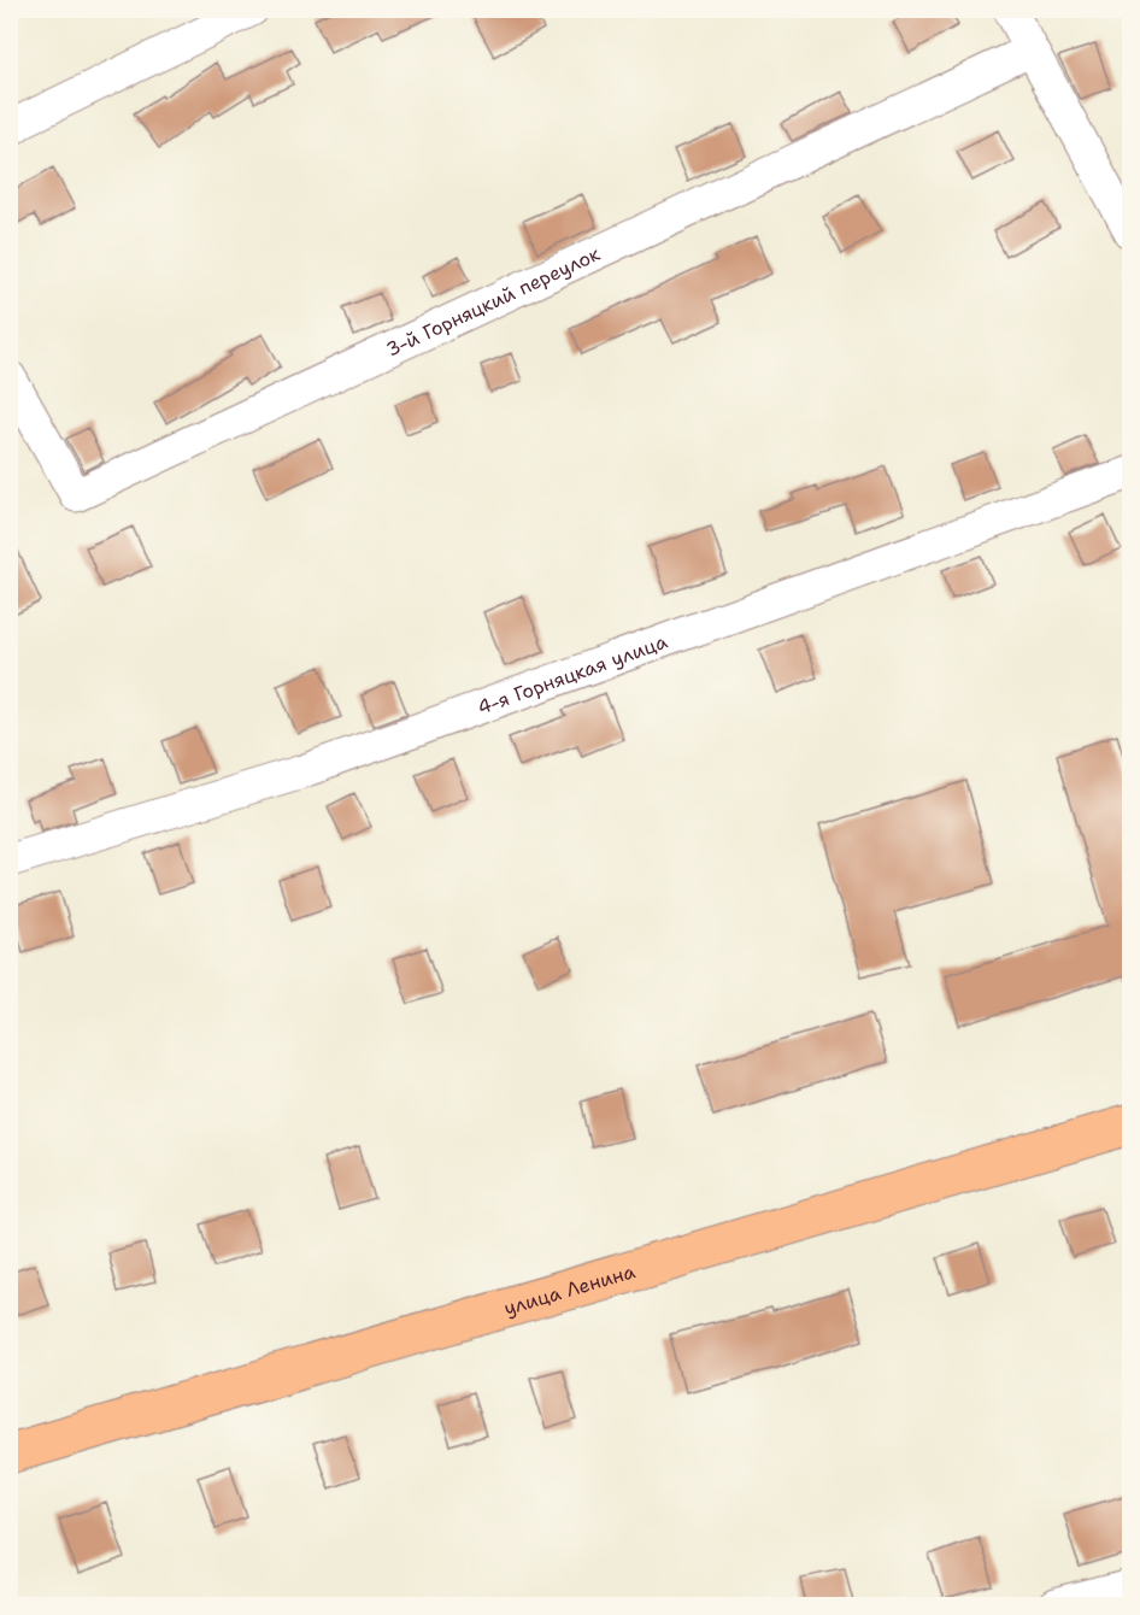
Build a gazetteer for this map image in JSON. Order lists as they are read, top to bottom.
{
  "streets": {
    "main road": ["улица Ленина"],
    "street": ["3-й Горняцкий переулок", "4-я Горняцкая улица"]
  }
}
